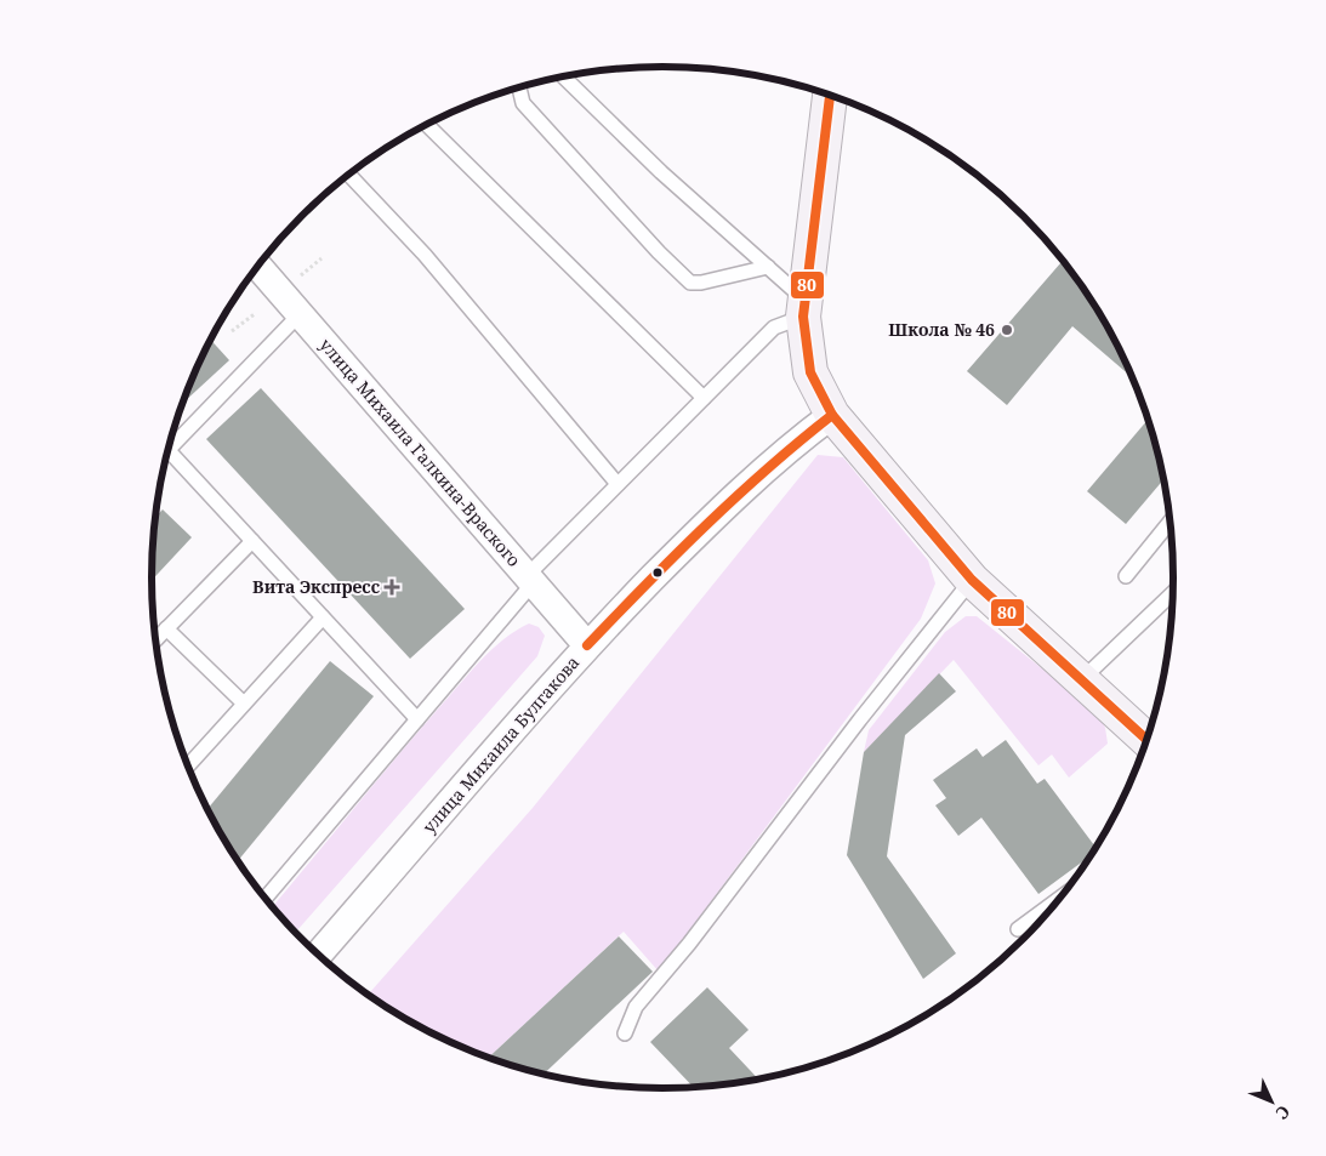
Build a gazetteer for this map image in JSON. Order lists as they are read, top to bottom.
{
  "streets": {
    "street": ["улица Михаила Галкина-Враского", "улица Михаила Булгакова"]
  },
  "crossings": [
    ["улица Михаила Галкина-Враского", "улица Михаила Булгакова"]
  ],
  "places": {
    "other": ["Школа № 46"],
    "health": ["Вита Экспресс"]
  },
  "lines": ["transit line 80"],
  "north": "bottom right"
}
